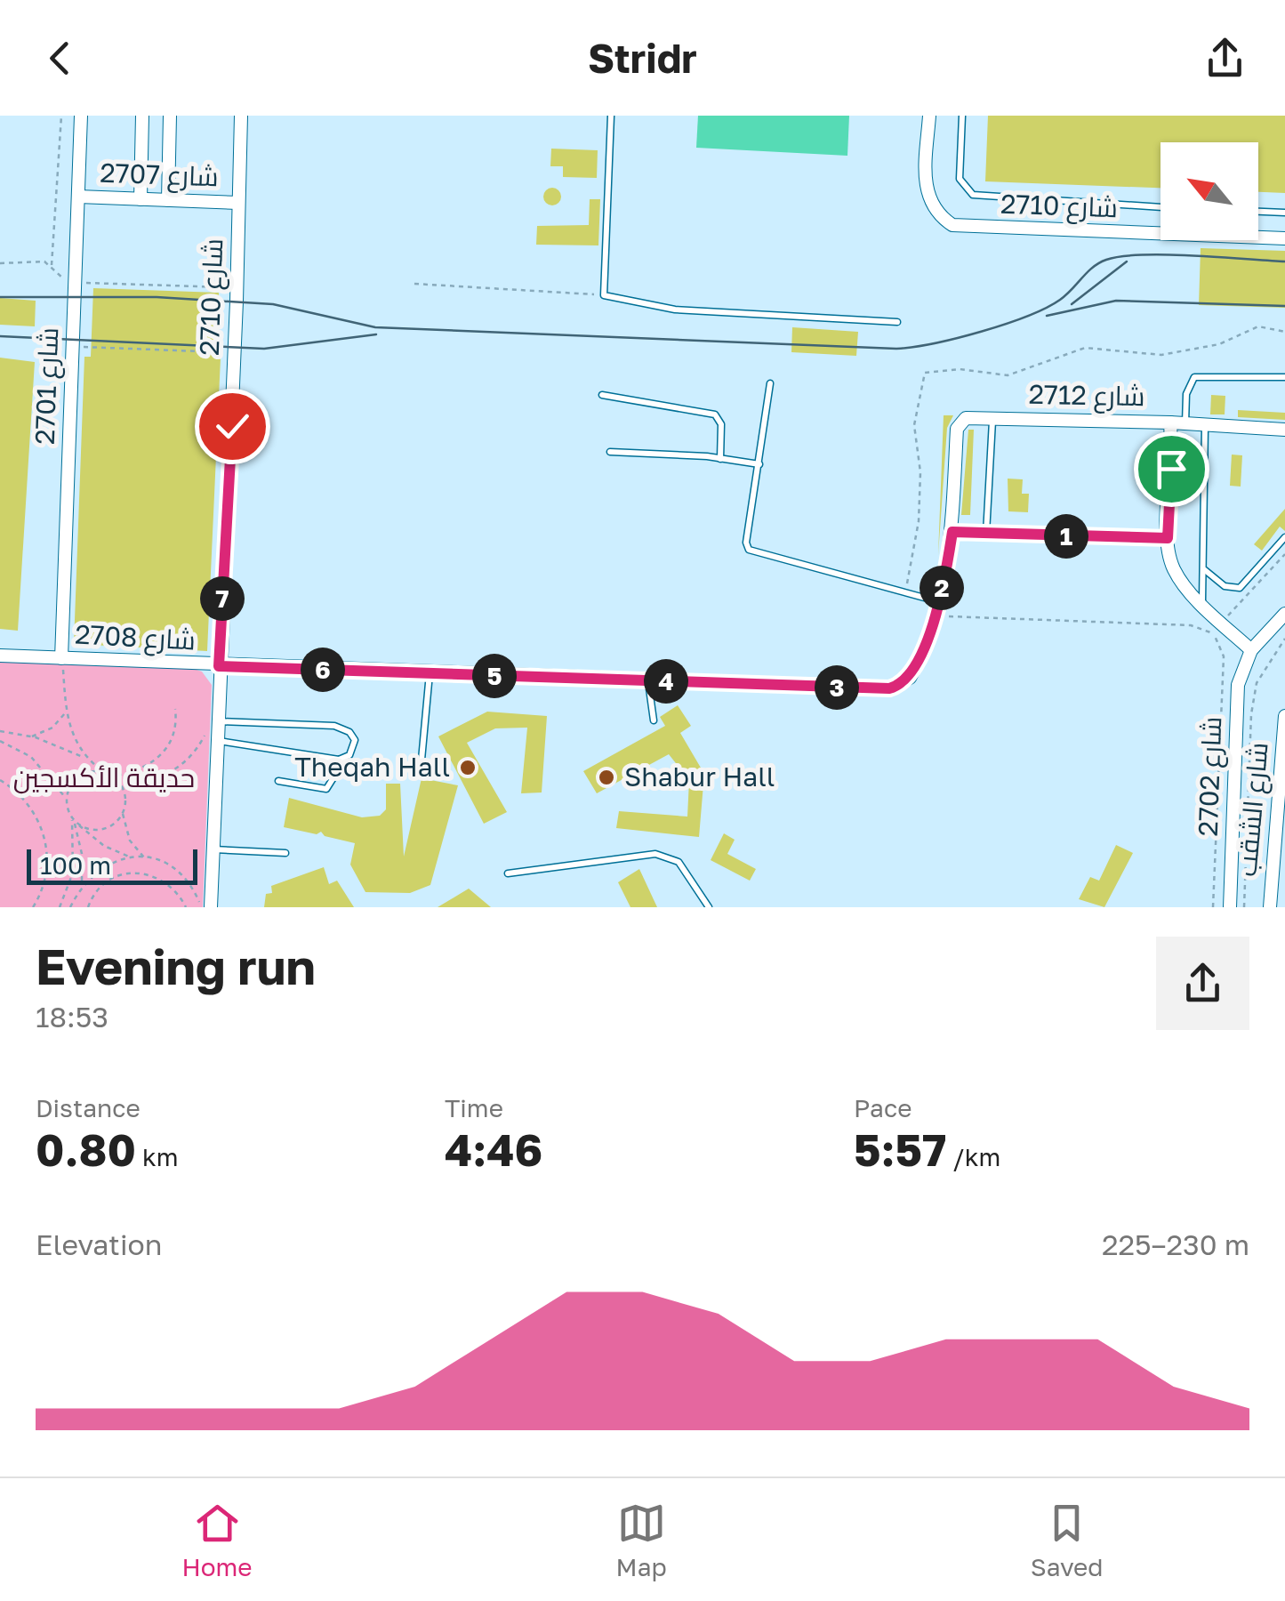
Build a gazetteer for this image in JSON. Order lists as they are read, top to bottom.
{
  "streets": {
    "street": [
      "شارع 2707",
      "شارع 2710",
      "شارع 2701",
      "شارع 2712",
      "شارع 2708",
      "شارع 2702",
      "شارع الشقب"
    ]
  },
  "crossings": [
    ["شارع 2707", "شارع 2710"],
    ["شارع 2707", "شارع 2701"],
    ["شارع 2710", "شارع 2708"],
    ["شارع 2701", "شارع 2708"],
    ["شارع 2712", "شارع 2708"],
    ["شارع 2712", "شارع 2702"]
  ],
  "parks": ["حديقة الأكسجين"],
  "places": ["Theqah Hall", "Shabur Hall"],
  "scale_bar": "100 m",
  "north": "top left",
  "page": {
    "header": "Stridr",
    "pins": [
      "1",
      "2",
      "7",
      "6",
      "5",
      "4",
      "3"
    ],
    "scale": "100 m",
    "heading": ["Evening run", "18:53"],
    "stats": [
      ["Distance", "0.80 km"],
      ["Time", "4:46"],
      ["Pace", "5:57 /km"]
    ],
    "chart": ["Elevation", "225–230 m"],
    "tabs": ["Home", "Map", "Saved"]
  }
}
